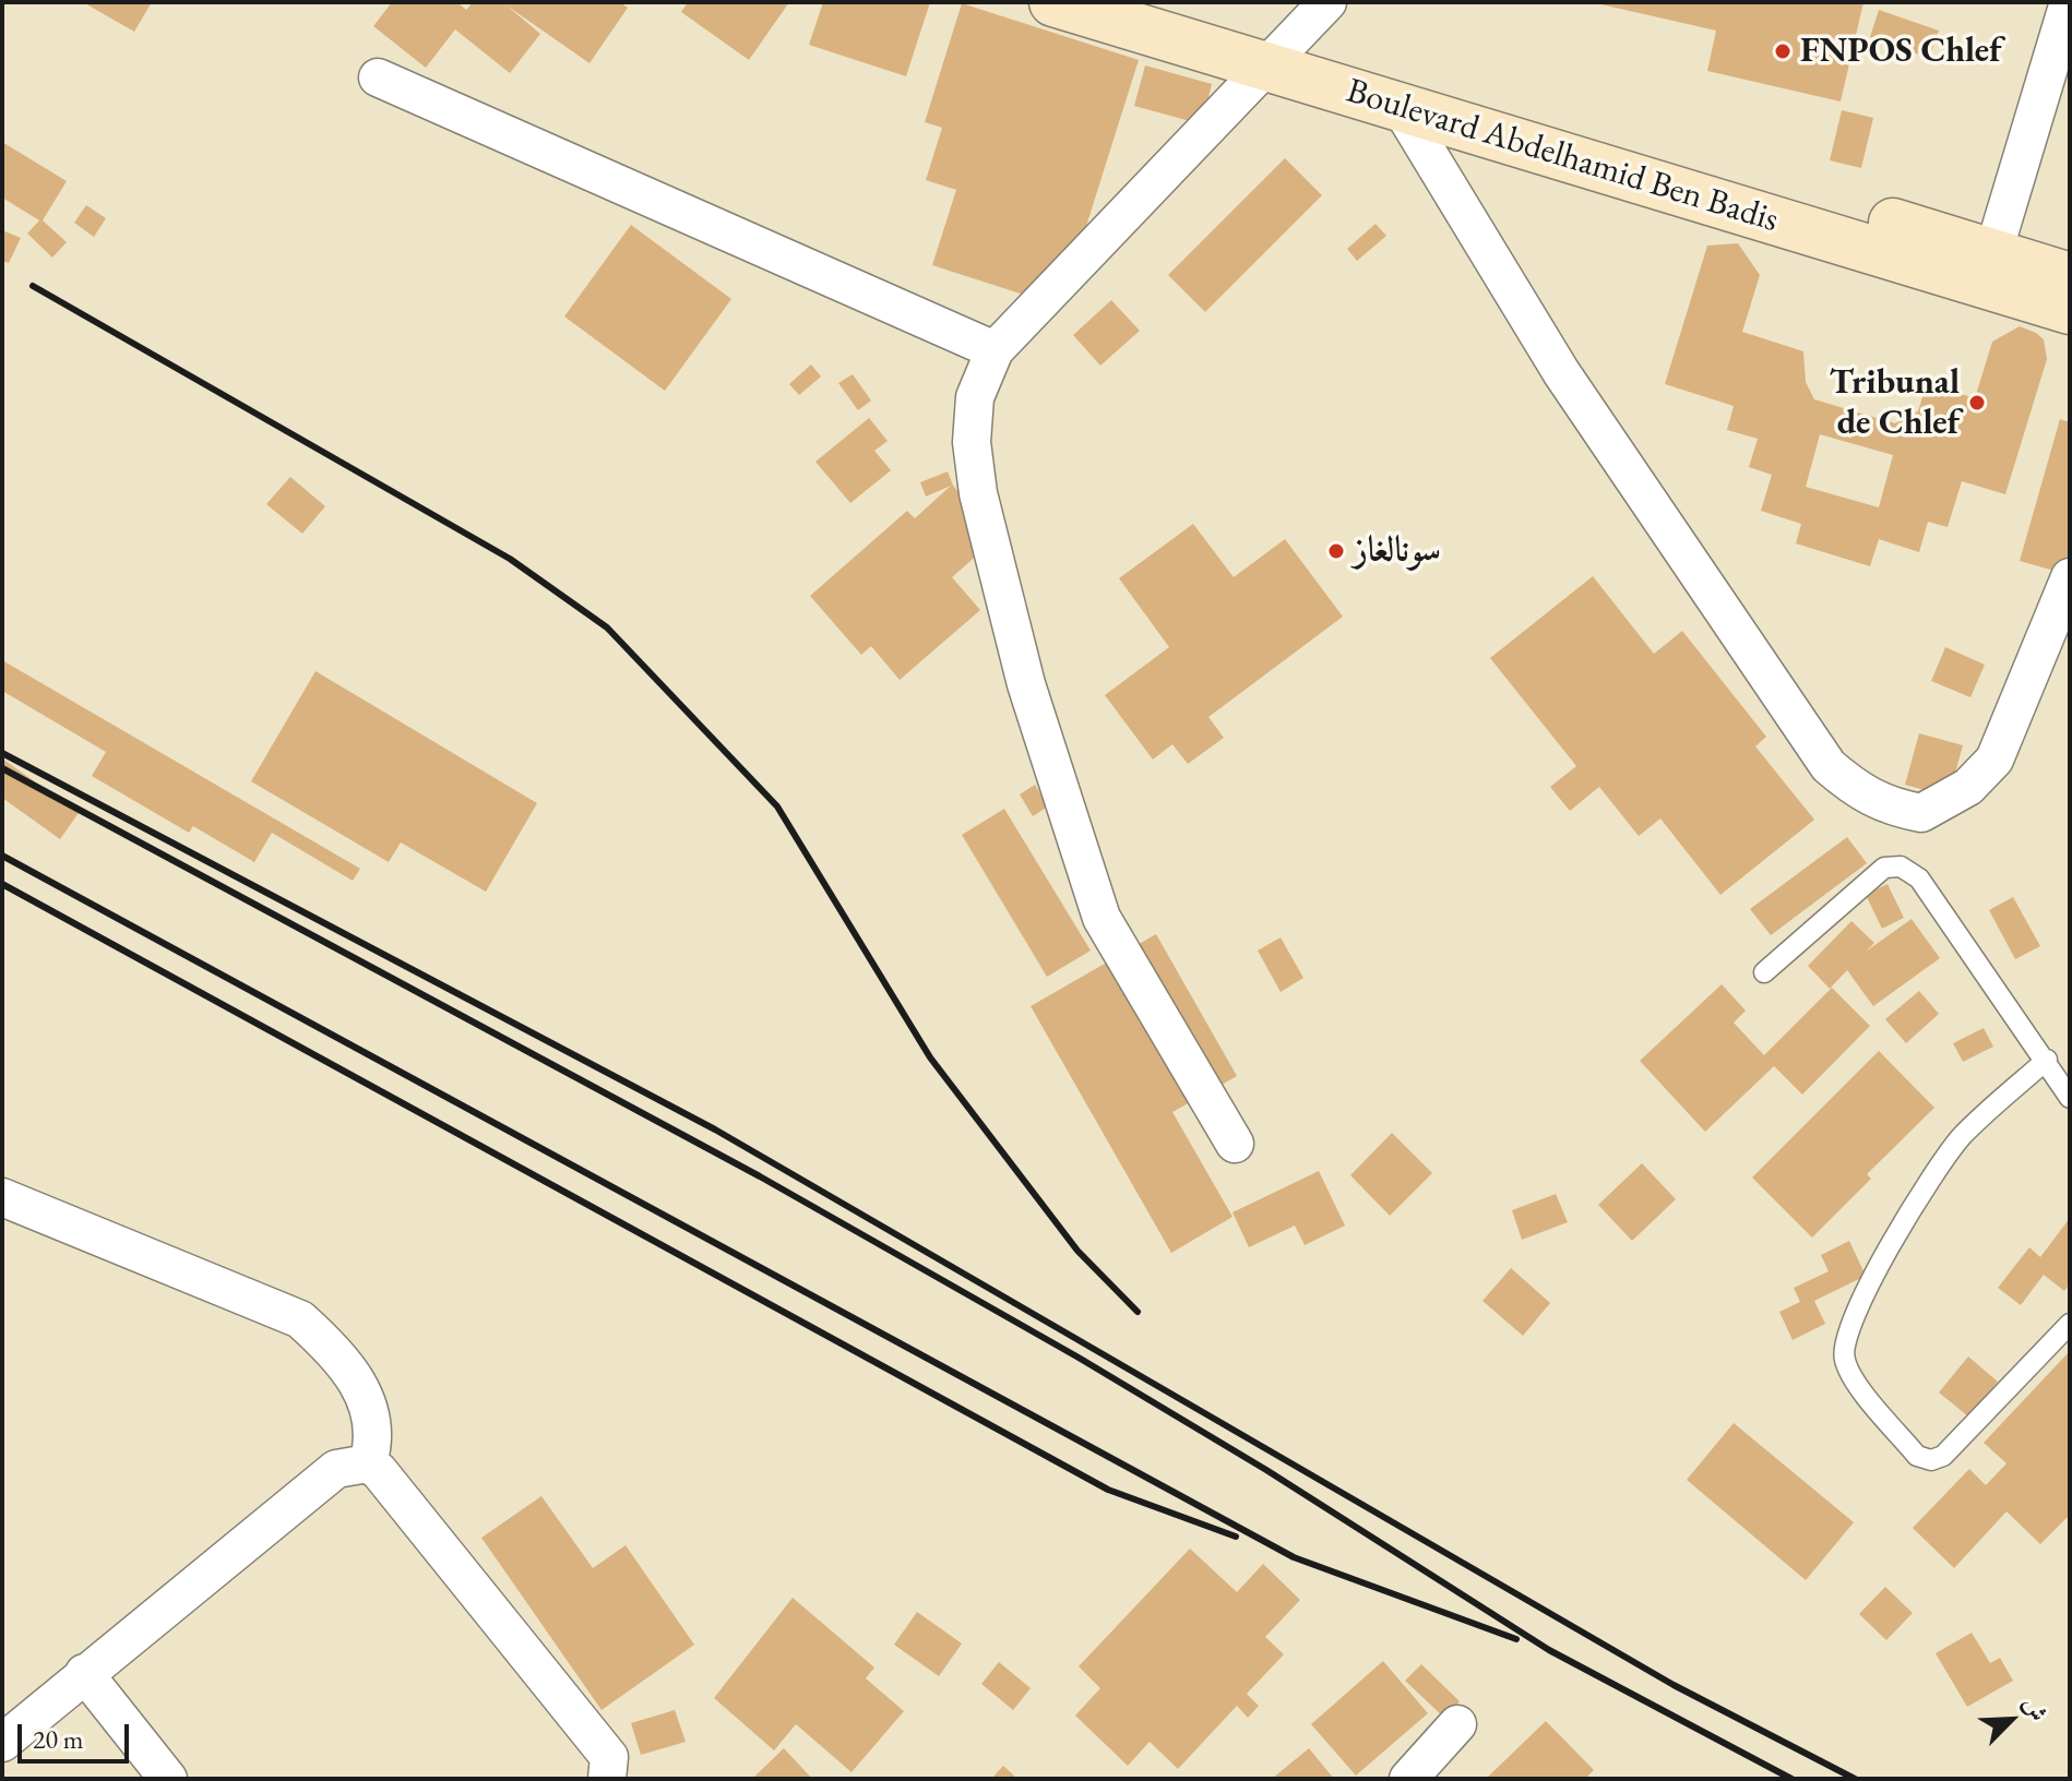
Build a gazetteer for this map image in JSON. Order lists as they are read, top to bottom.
{
  "streets": {
    "main road": ["Boulevard Abdelhamid Ben Badis"]
  },
  "places": ["FNPOS Chlef", "Tribunal de Chlef", "سونالغاز"],
  "scale_bar": "20 m",
  "north": "top right"
}
